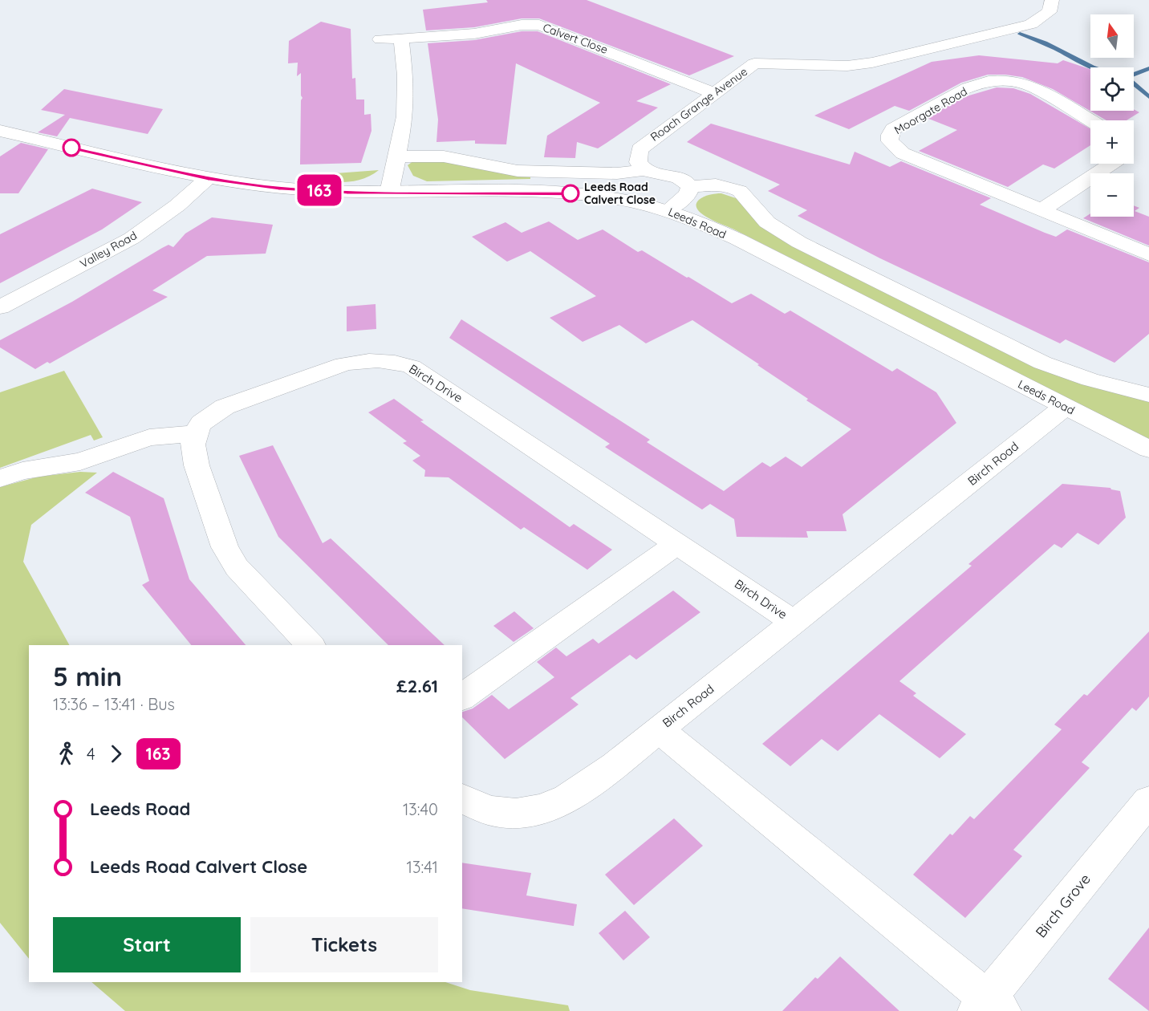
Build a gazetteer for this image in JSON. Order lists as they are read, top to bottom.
{
  "streets": {
    "street": [
      "Calvert Close",
      "Roach Grange Avenue",
      "Moorgate Road",
      "Leeds Road",
      "Valley Road",
      "Birch Drive",
      "Birch Road",
      "Birch Grove"
    ]
  },
  "crossings": [
    ["Calvert Close", "Roach Grange Avenue"],
    ["Leeds Road", "Valley Road"],
    ["Leeds Road", "Birch Road"],
    ["Birch Drive", "Birch Road"],
    ["Birch Road", "Birch Grove"]
  ],
  "places": ["Leeds Road Calvert Close"],
  "lines": ["bus line 163"],
  "north": "top",
  "page": {
    "on_map": "163",
    "map_buttons": ["+", "−"],
    "heading": ["5 min", "13:36 – 13:41 · Bus", "£2.61"],
    "legs": ["4", "163"],
    "list": [
      {
        "name": "Leeds Road",
        "value": "13:40"
      },
      {
        "name": "Leeds Road Calvert Close",
        "value": "13:41"
      }
    ],
    "buttons": ["Start", "Tickets"]
  }
}
